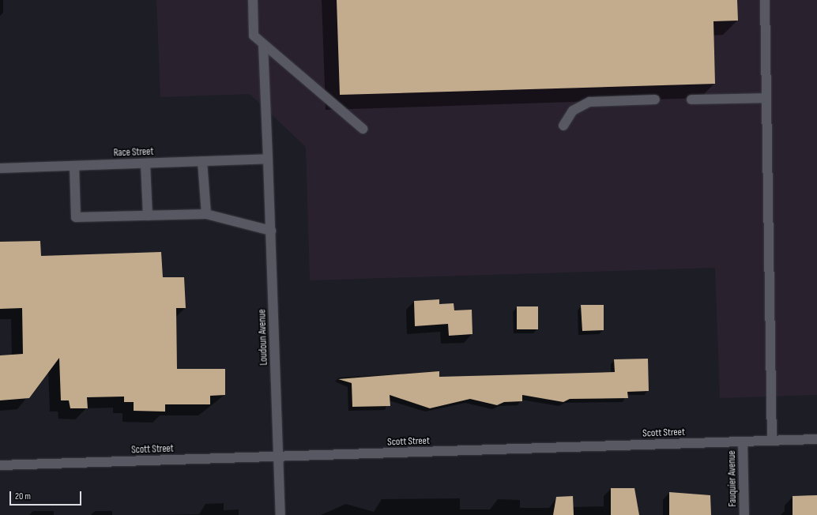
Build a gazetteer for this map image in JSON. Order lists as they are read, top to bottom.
{
  "streets": {
    "street": [
      "Race Street",
      "Loudoun Avenue",
      "Scott Street",
      "Fauquier Avenue"
    ]
  },
  "crossings": [
    ["Race Street", "Loudoun Avenue"],
    ["Loudoun Avenue", "Scott Street"],
    ["Scott Street", "Fauquier Avenue"]
  ],
  "scale_bar": "20 m"
}
